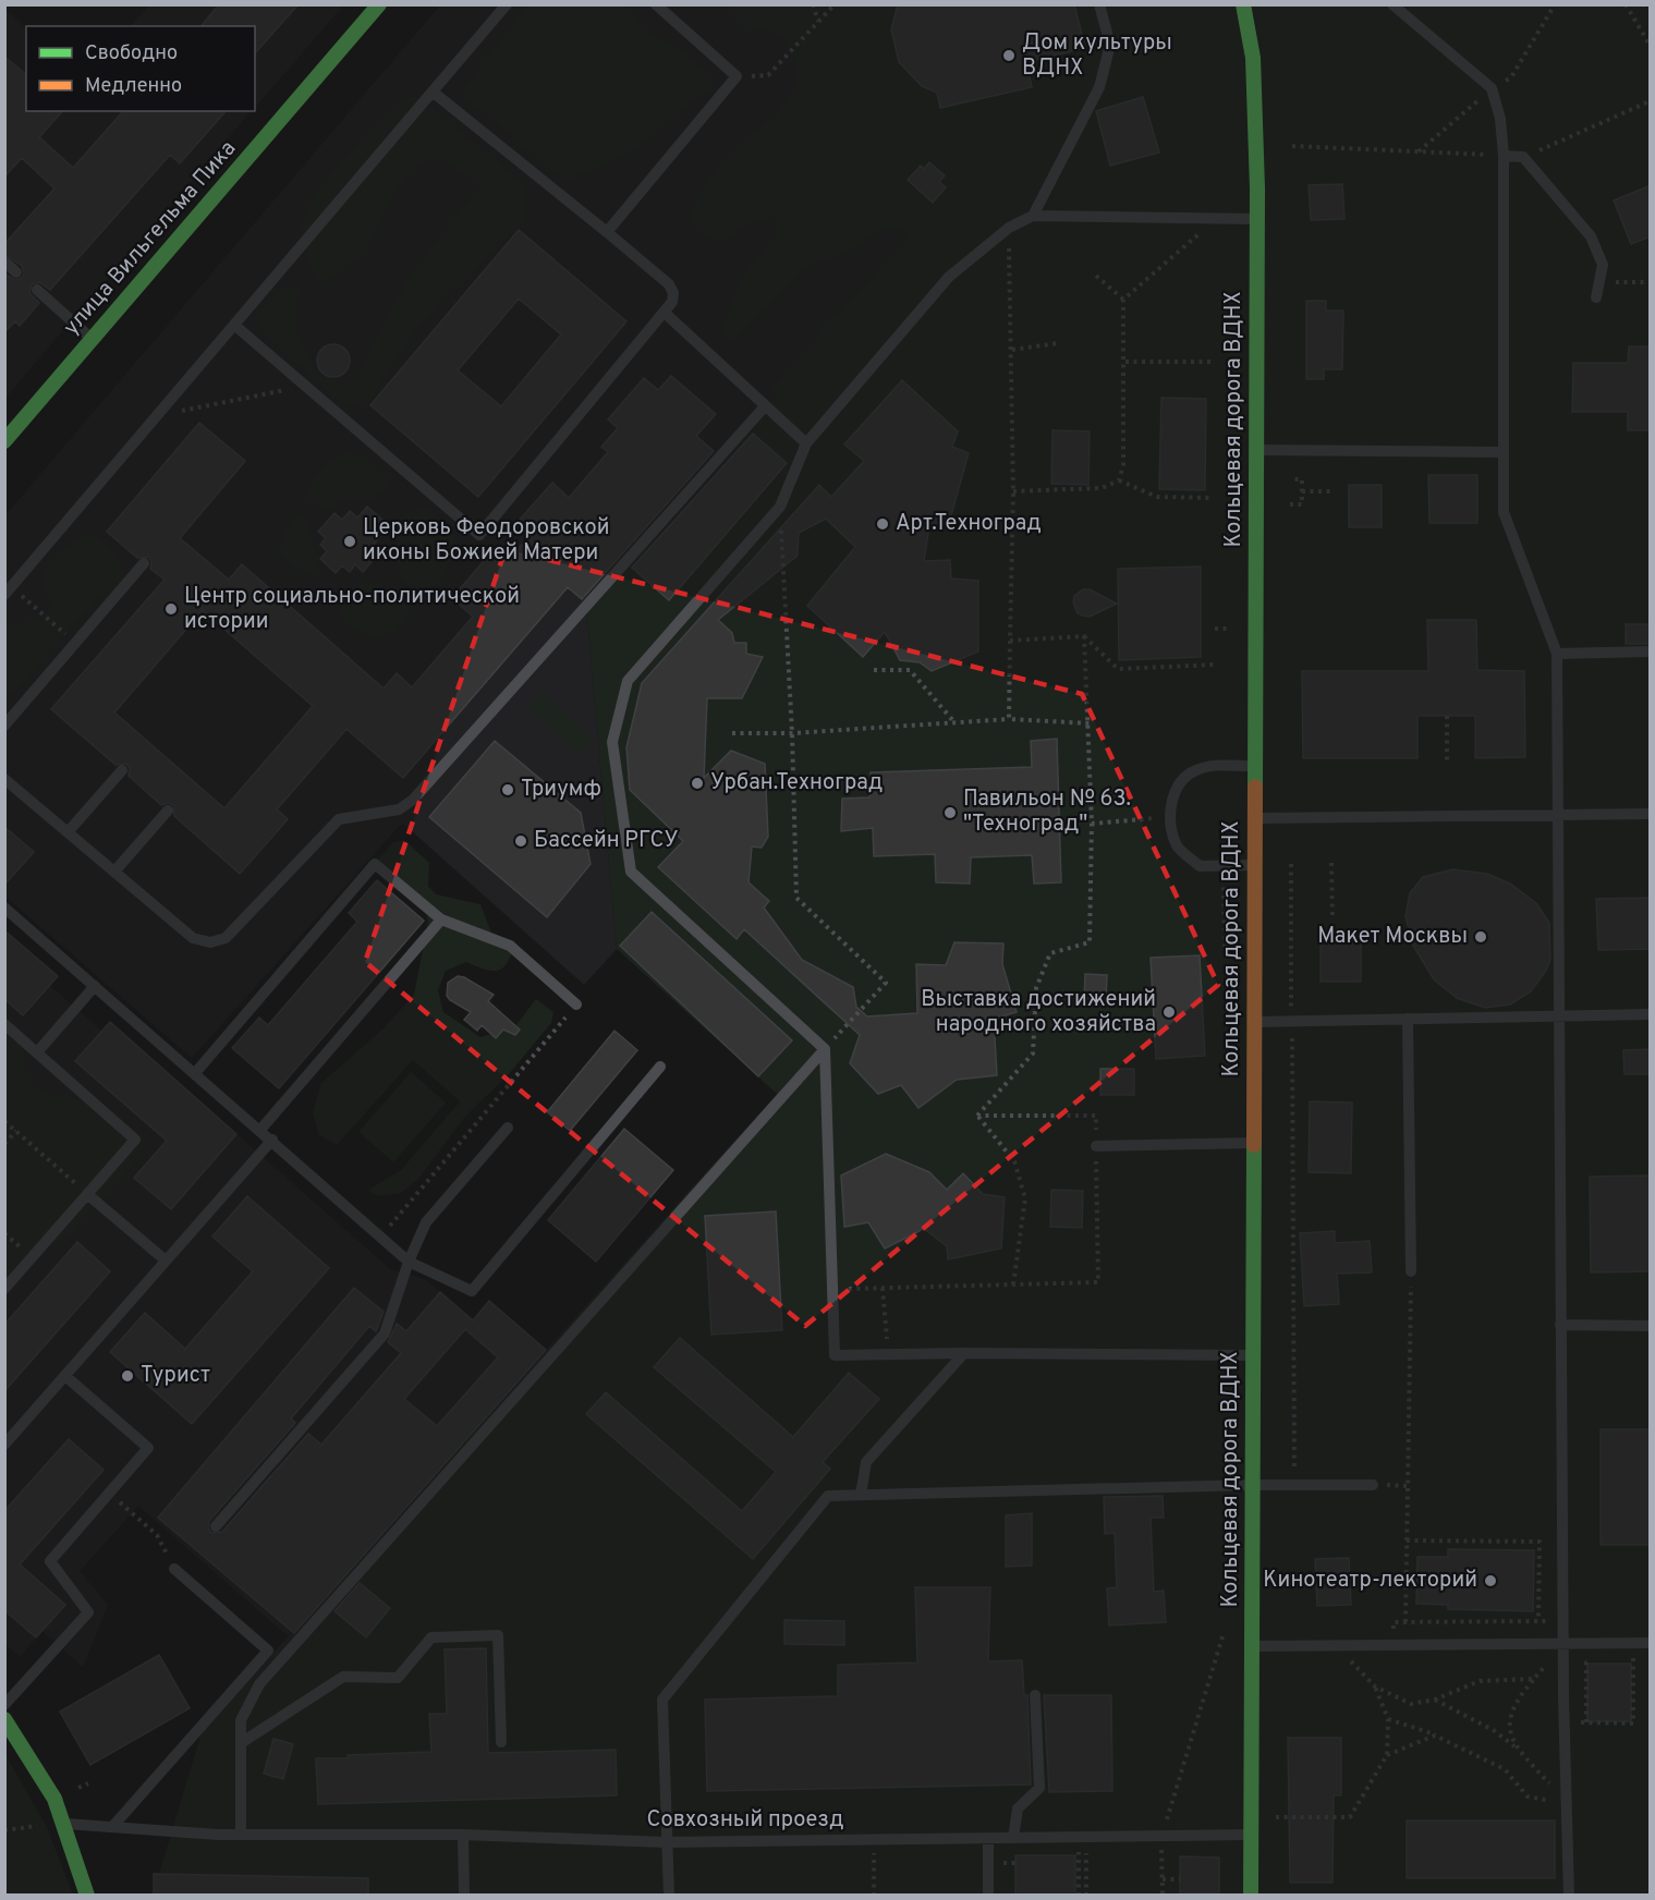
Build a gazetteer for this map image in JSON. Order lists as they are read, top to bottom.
{
  "streets": {
    "street": ["улица Вильгельма Пика", "Кольцевая дорога ВДНХ"],
    "lane": ["Совхозный проезд"]
  },
  "crossings": [
    ["Кольцевая дорога ВДНХ", "Совхозный проезд"]
  ],
  "places": [
    "Дом культуры ВДНХ",
    "Арт.Техноград",
    "Церковь Феодоровской иконы Божией Матери",
    "Центр социально-политической истории",
    "Урбан.Техноград",
    "Триумф",
    "Павильон № 63. \"Техноград\"",
    "Бассейн РГСУ",
    "Макет Москвы",
    "Выставка достижений народного хозяйства",
    "Турист",
    "Кинотеатр-лекторий"
  ],
  "legend": ["Свободно", "Медленно"]
}
